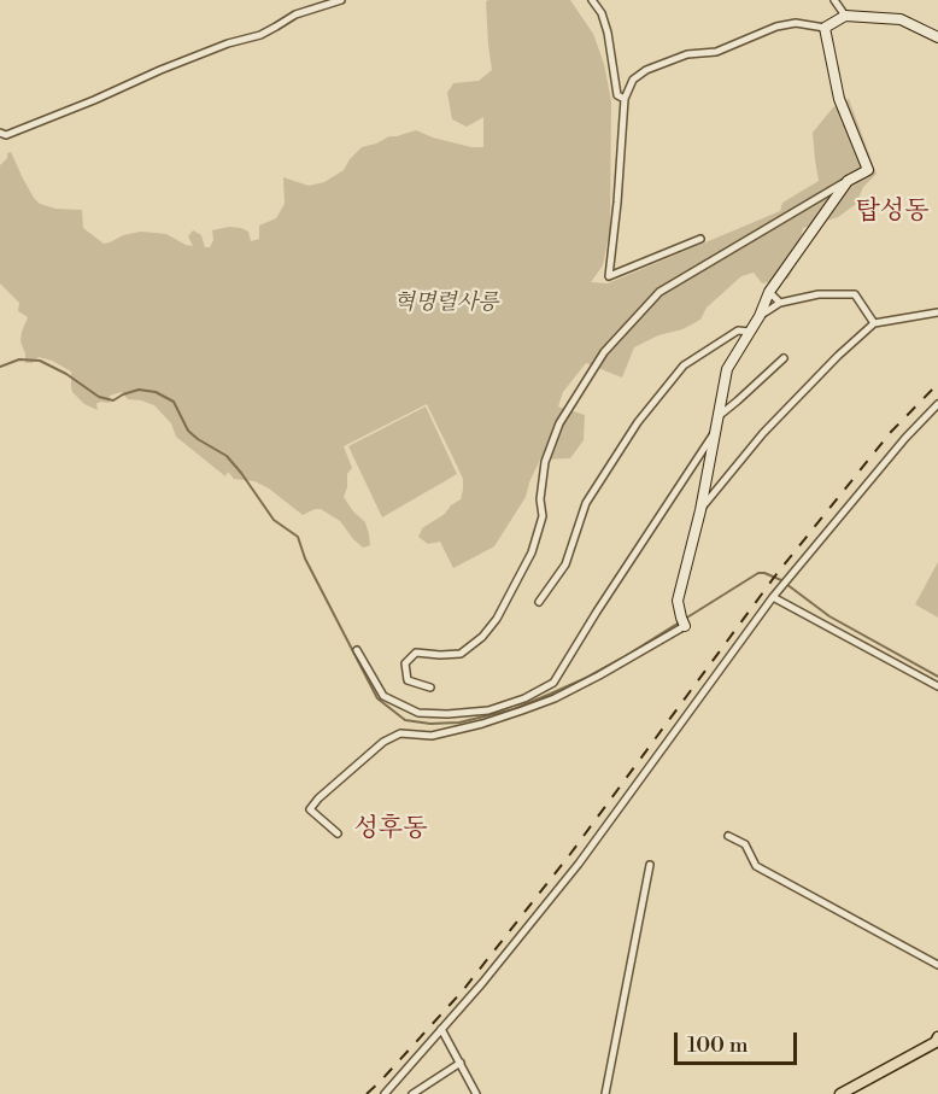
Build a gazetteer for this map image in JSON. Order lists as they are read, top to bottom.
{
  "districts": ["탑성동", "성후동"],
  "parks": ["혁명렬사릉"],
  "scale_bar": "100 m"
}
